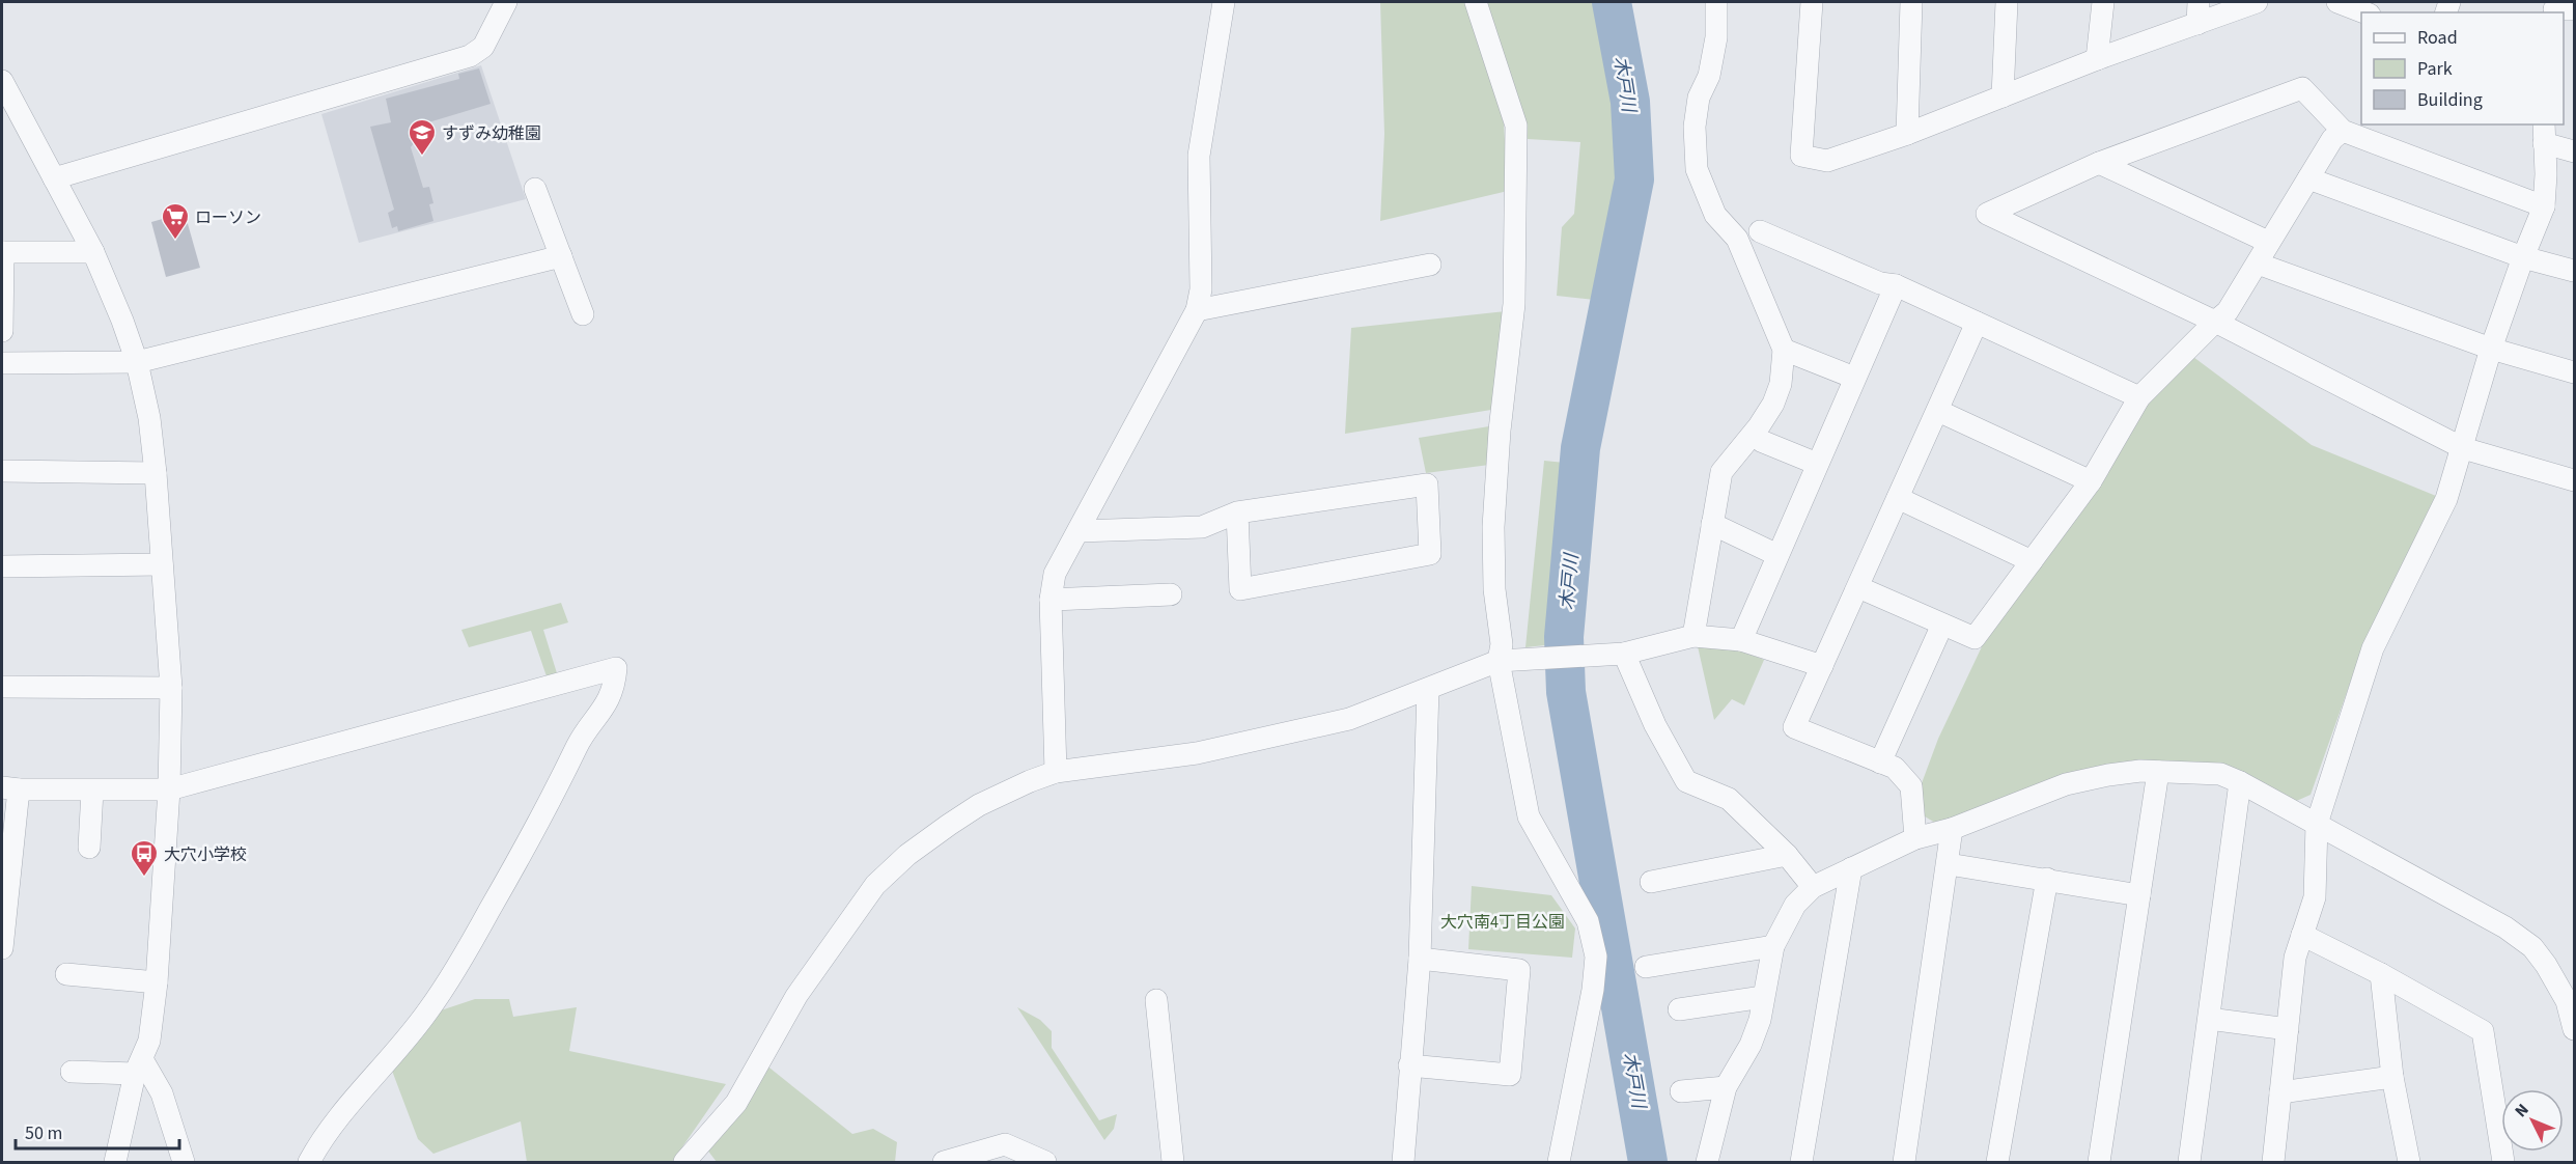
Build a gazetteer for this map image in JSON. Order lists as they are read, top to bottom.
{
  "water": ["木戸川"],
  "parks": ["大穴南4丁目公園"],
  "places": {
    "school or university": ["すずみ幼稚園"],
    "supermarket": ["ローソン"],
    "bus stop": ["大穴小学校"]
  },
  "legend": ["Road", "Park", "Building"],
  "scale_bar": "50 m",
  "north": "top left"
}
